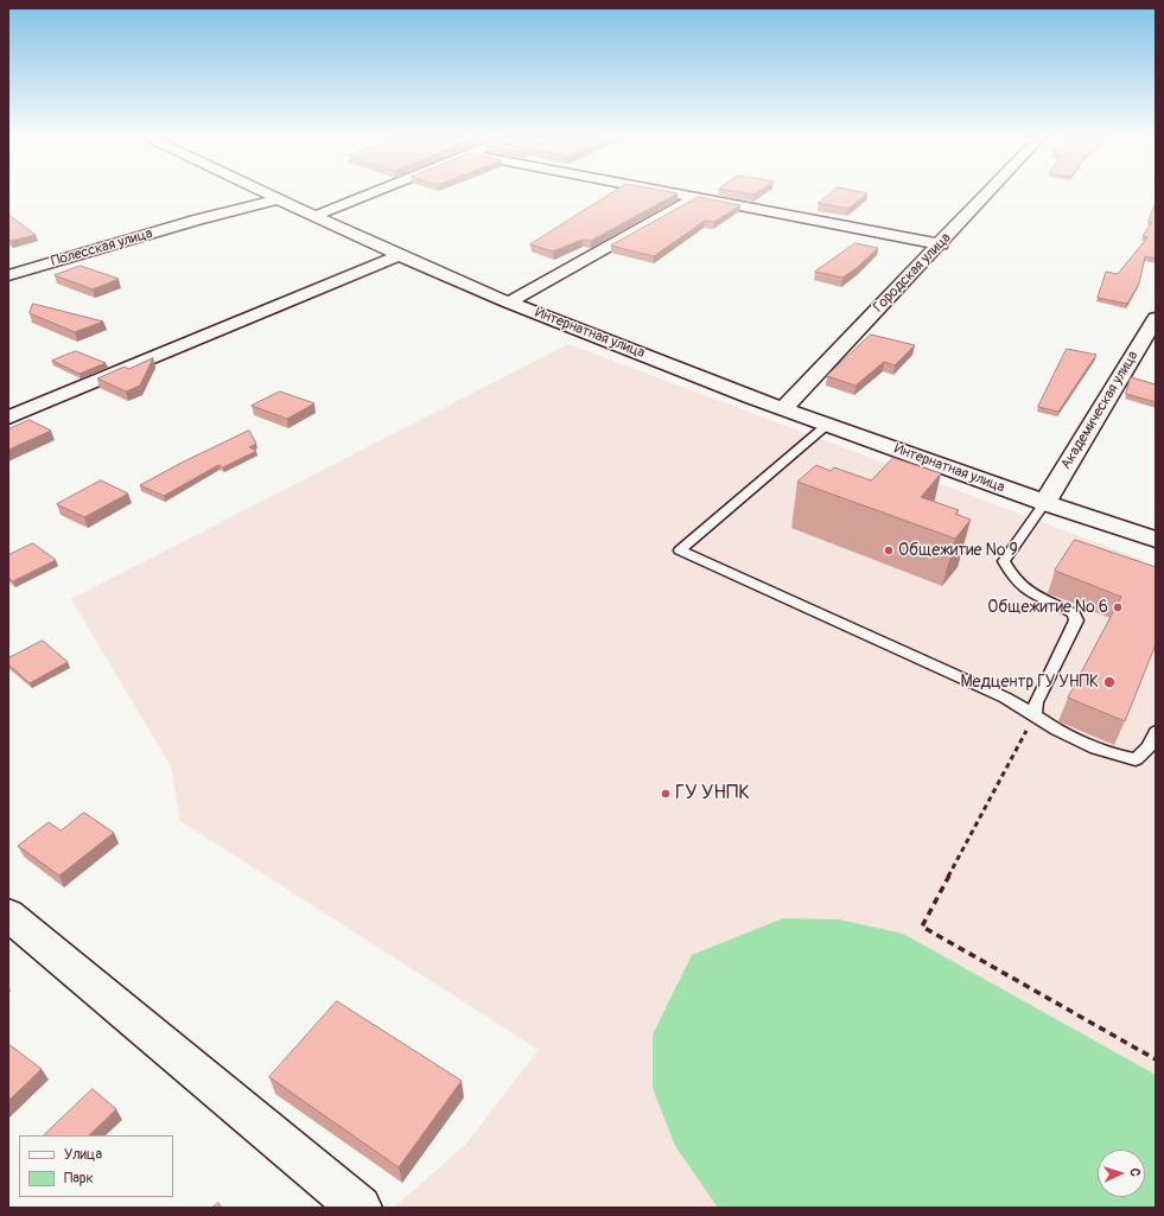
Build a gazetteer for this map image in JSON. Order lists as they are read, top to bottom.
{
  "streets": {
    "street": [
      "Полесская улица",
      "Городская улица",
      "Интернатная улица",
      "Академическая улица"
    ]
  },
  "crossings": [
    ["Полесская улица", "Интернатная улица"],
    ["Городская улица", "Интернатная улица"],
    ["Интернатная улица", "Академическая улица"]
  ],
  "places": [
    "Общежитие № 9",
    "Общежитие № 6",
    "Медцентр ГУ УНПК",
    "ГУ УНПК"
  ],
  "legend": ["Улица", "Парк"],
  "north": "right"
}
